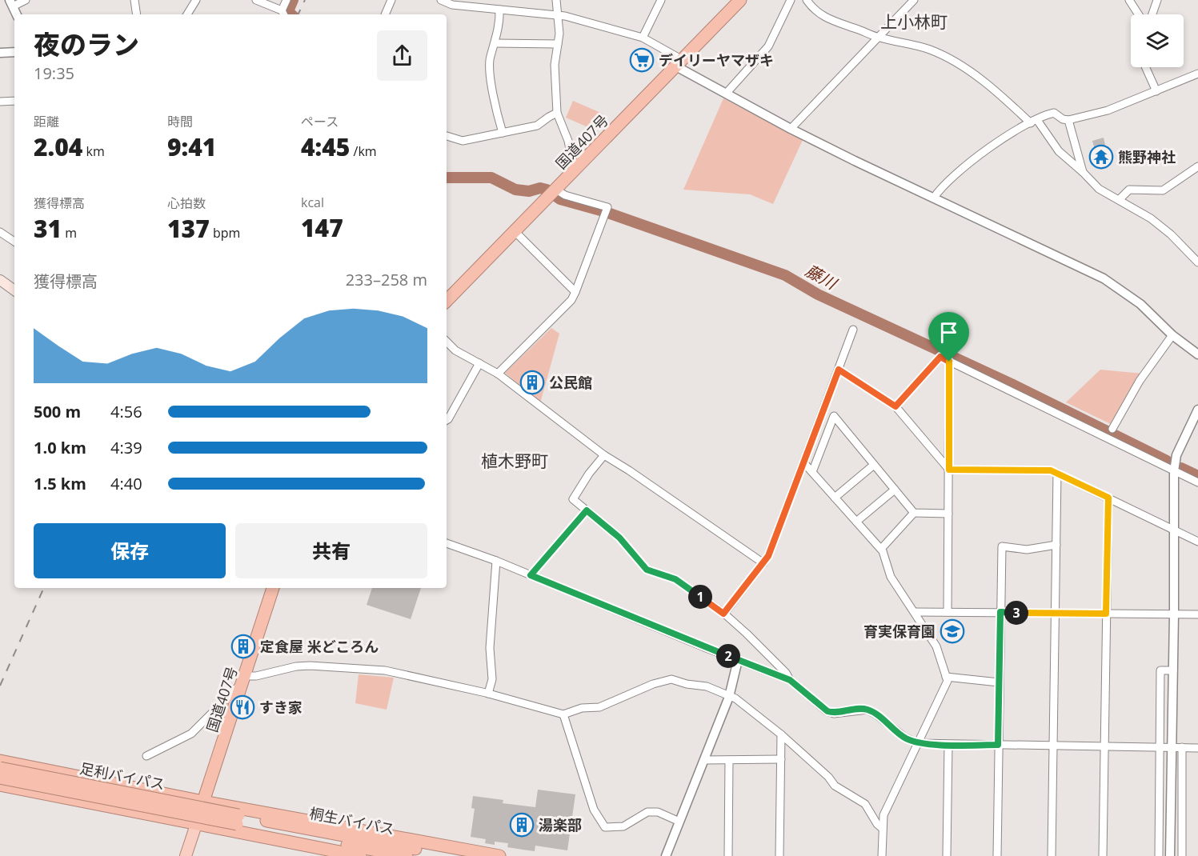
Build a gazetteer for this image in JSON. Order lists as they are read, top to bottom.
{
  "streets": {
    "highway": ["国道407号", "足利バイパス", "桐生バイパス"]
  },
  "crossings": [
    ["足利バイパス", "桐生バイパス"]
  ],
  "districts": ["上小林町", "植木野町"],
  "water": ["藤川"],
  "places": {
    "supermarket": ["デイリーヤマザキ"],
    "temple": ["熊野神社"],
    "building": ["公民館", "定食屋 米どころん", "湯楽部"],
    "school or university": ["育実保育園"],
    "restaurant": ["すき家"]
  },
  "page": {
    "heading": ["夜のラン", "19:35"],
    "stats": [
      ["距離", "2.04 km"],
      ["時間", "9:41"],
      ["ペース", "4:45 /km"],
      ["獲得標高", "31 m"],
      ["心拍数", "137 bpm"],
      ["kcal", "147"]
    ],
    "chart": ["獲得標高", "233–258 m"],
    "list": [
      {
        "name": "500 m",
        "note": "4:56"
      },
      {
        "name": "1.0 km",
        "note": "4:39"
      },
      {
        "name": "1.5 km",
        "note": "4:40"
      }
    ],
    "buttons": ["保存", "共有"],
    "pins": ["1", "3", "2"]
  }
}
